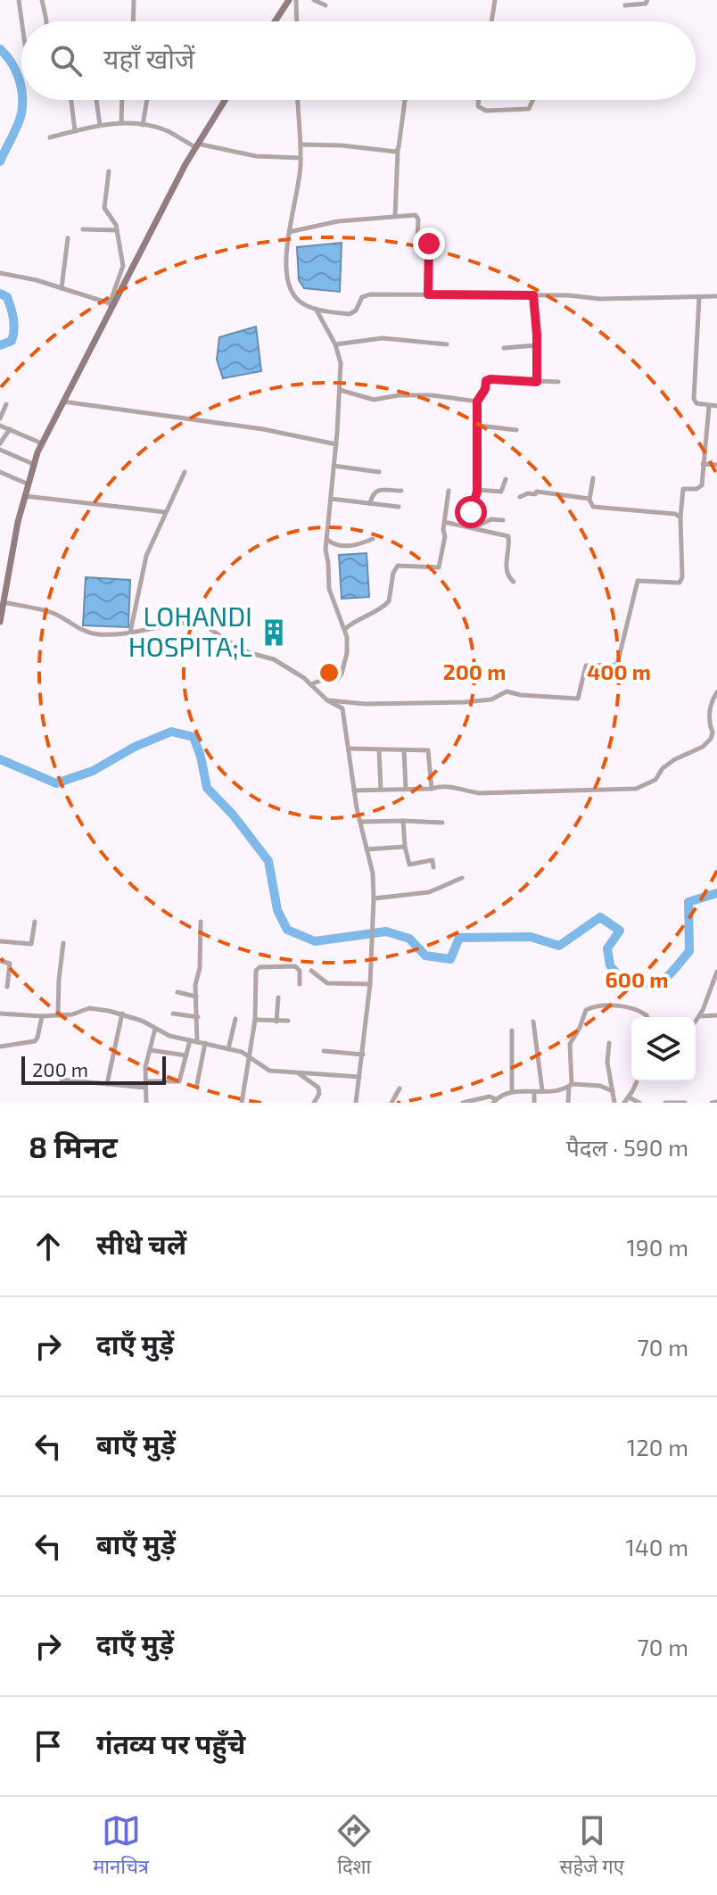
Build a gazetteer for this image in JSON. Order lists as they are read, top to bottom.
{
  "places": {
    "building": ["LOHANDI HOSPITA;L"]
  },
  "scale_bar": "200 m",
  "page": {
    "search": "यहाँ खोजें",
    "scale": "200 m",
    "heading": ["8 मिनट", "पैदल · 590 m"],
    "list": [
      ["सीधे चलें", "190 m"],
      ["दाएँ मुड़ें", "70 m"],
      ["बाएँ मुड़ें", "120 m"],
      ["बाएँ मुड़ें", "140 m"],
      ["दाएँ मुड़ें", "70 m"],
      "गंतव्य पर पहुँचे"
    ],
    "nav": ["मानचित्र", "दिशा", "सहेजे गए"]
  },
  "rings": ["200 m", "400 m", "600 m"]
}
